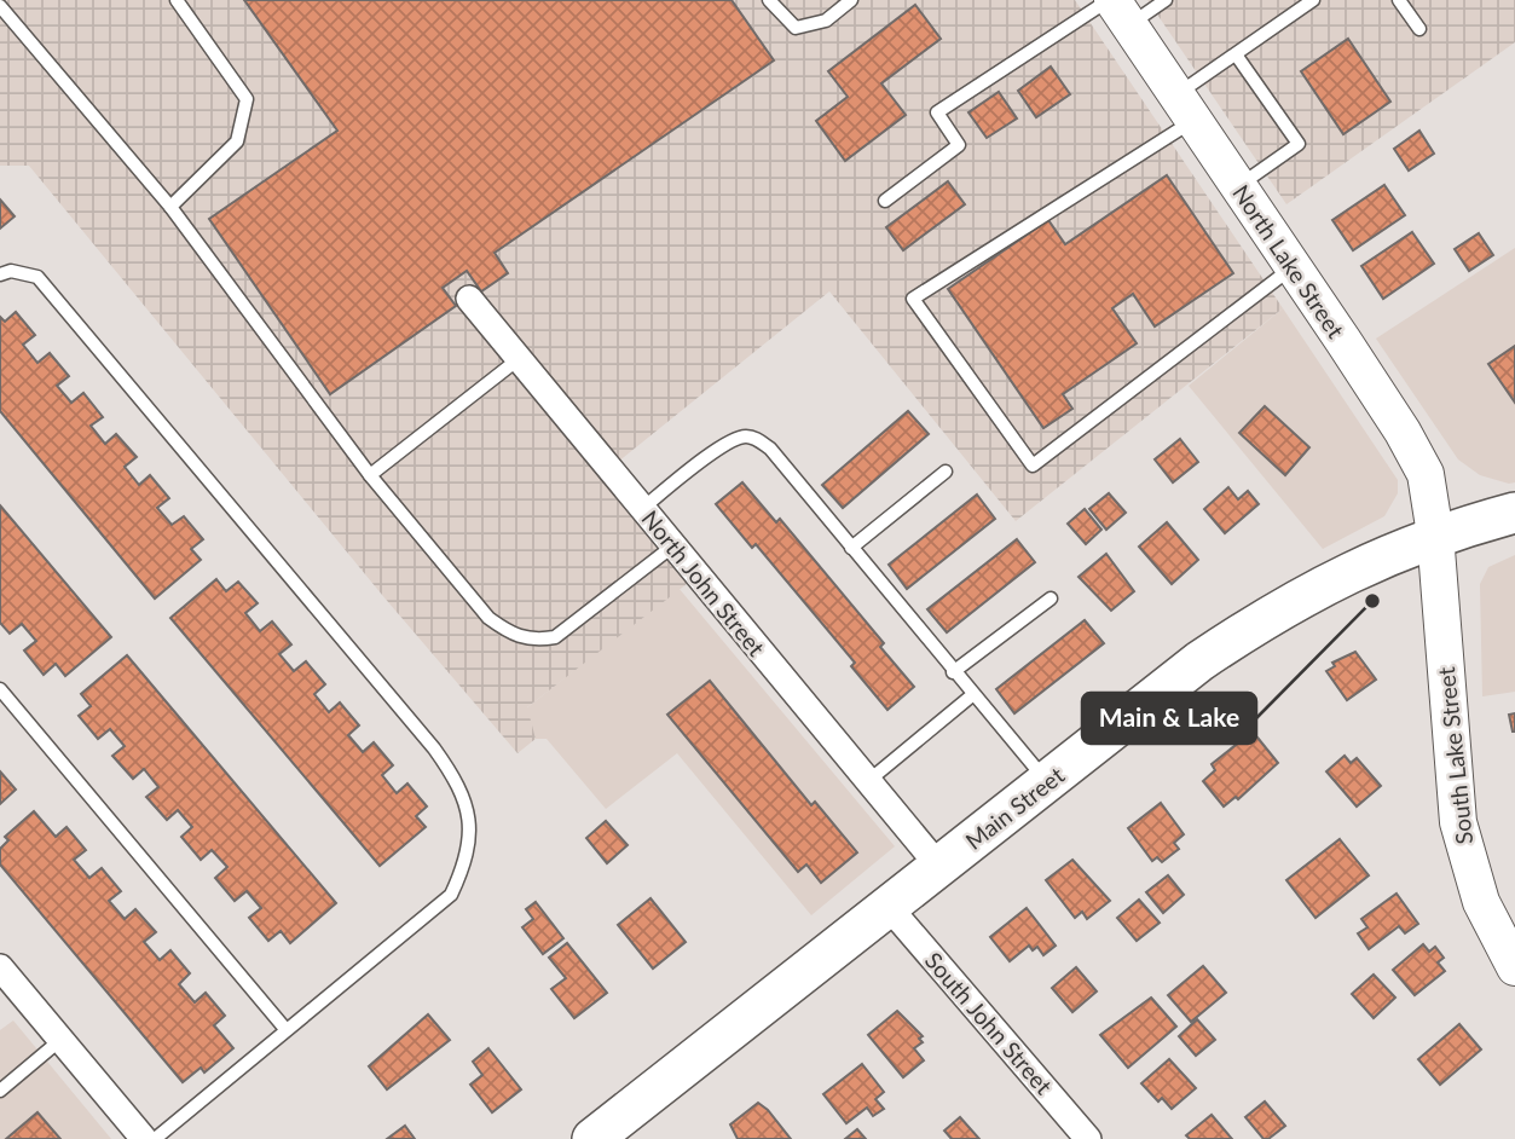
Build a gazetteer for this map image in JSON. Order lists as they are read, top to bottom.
{
  "streets": {
    "main road": ["North Lake Street", "South Lake Street", "Main Street"],
    "street": ["North John Street", "South John Street"]
  },
  "crossings": [
    ["North Lake Street", "South Lake Street"],
    ["North Lake Street", "Main Street"],
    ["North John Street", "Main Street"],
    ["South Lake Street", "Main Street"],
    ["Main Street", "South John Street"]
  ],
  "places": ["Main & Lake"]
}
